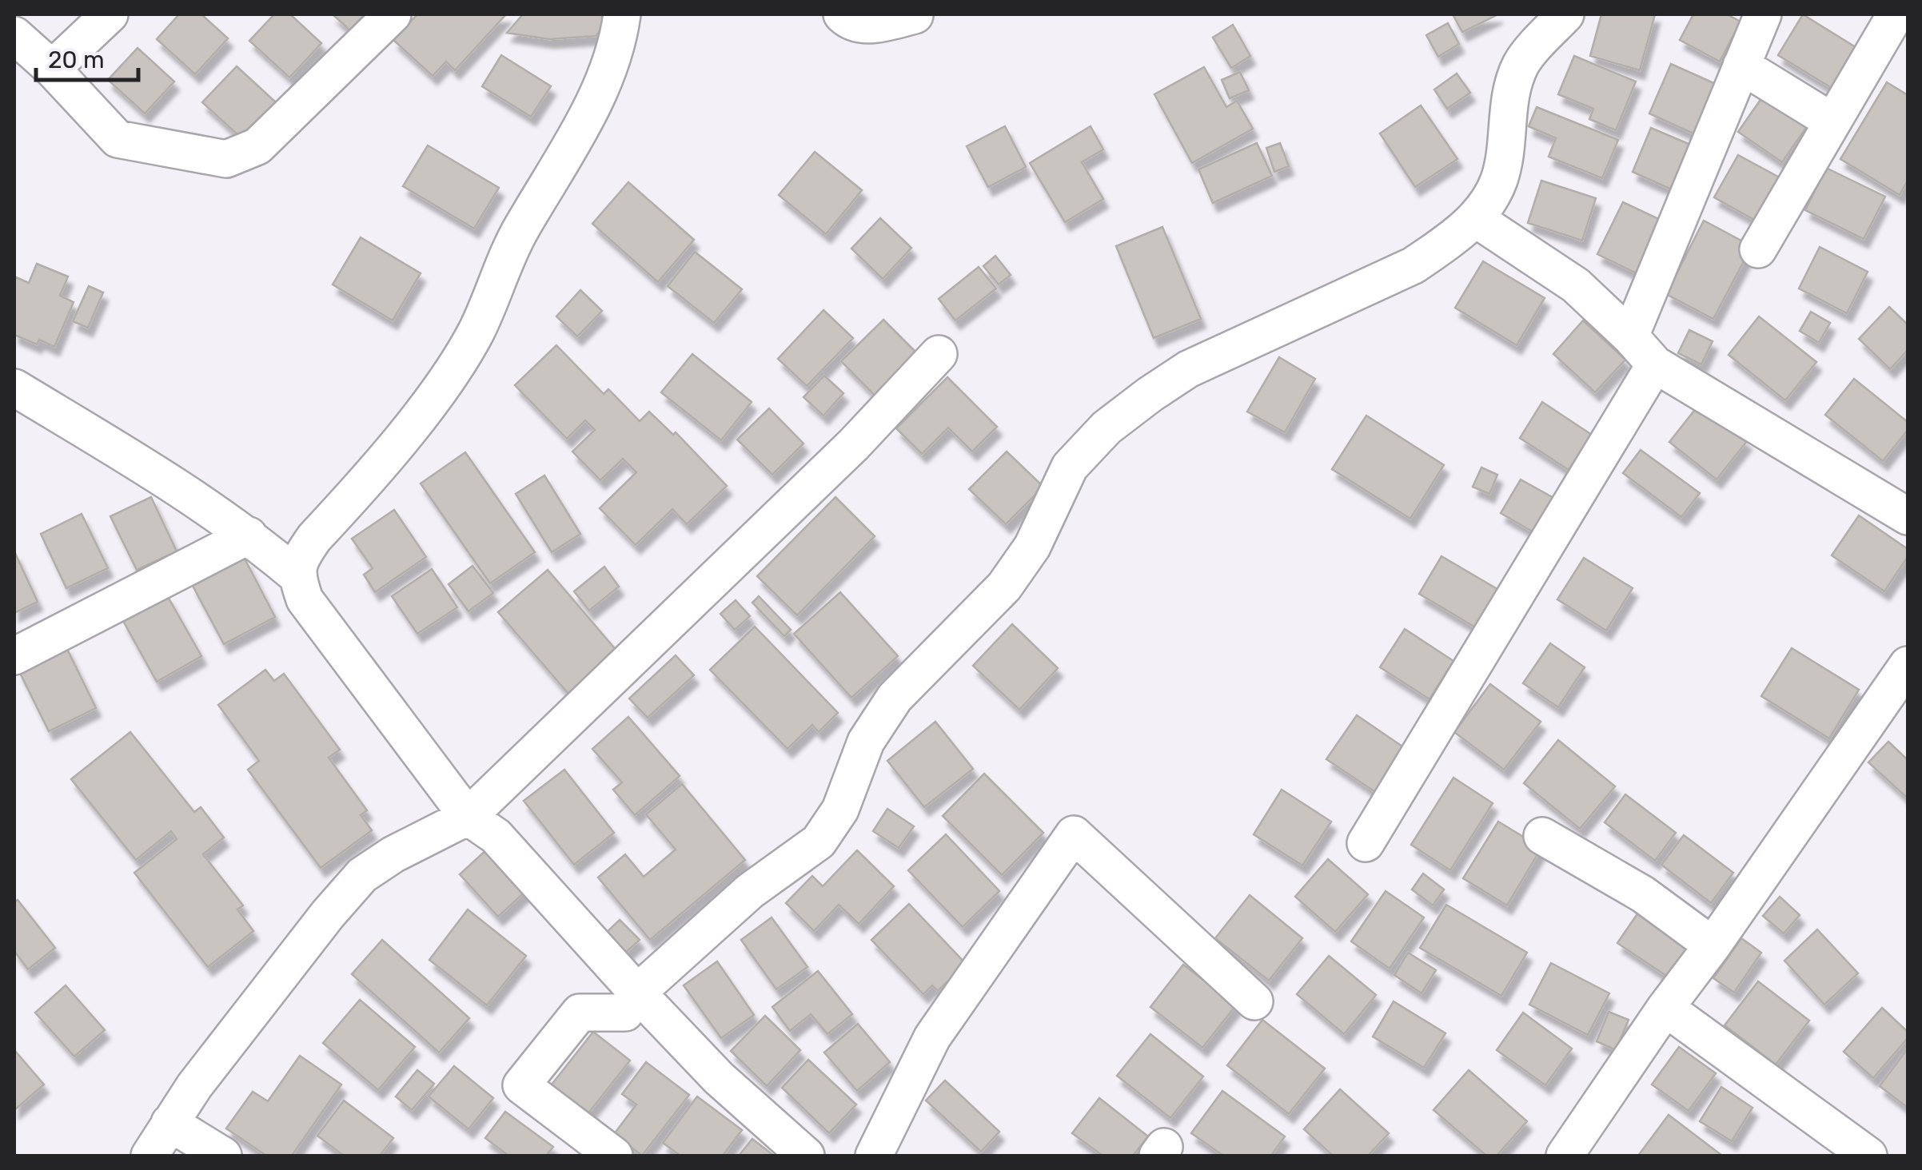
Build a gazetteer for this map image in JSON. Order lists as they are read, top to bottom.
{
  "scale_bar": "20 m"
}
